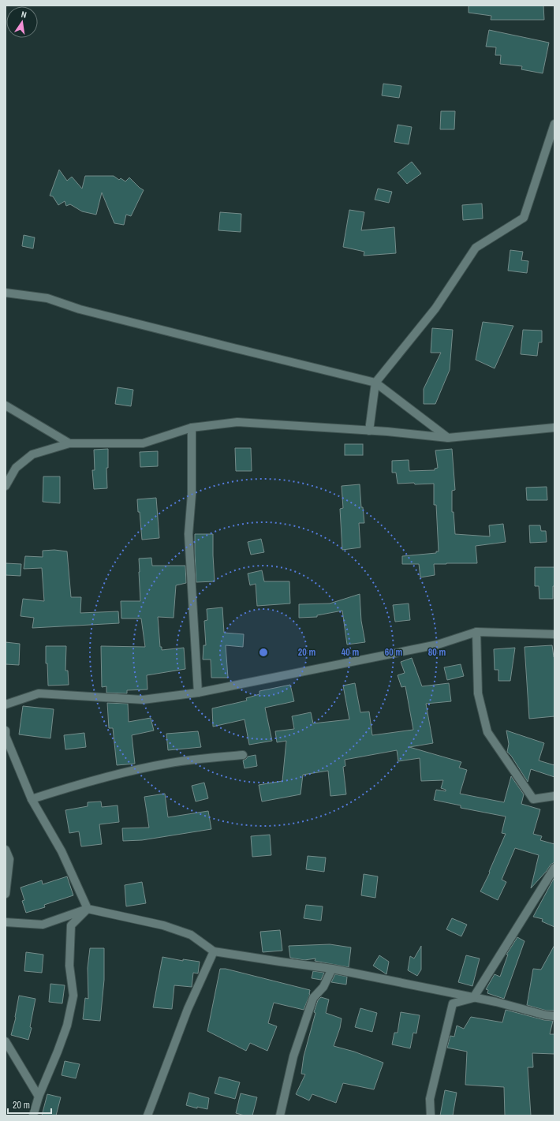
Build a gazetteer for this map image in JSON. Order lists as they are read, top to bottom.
{
  "scale_bar": "20 m",
  "north": "top",
  "rings": [
    "20 m",
    "40 m",
    "60 m",
    "80 m"
  ]
}
